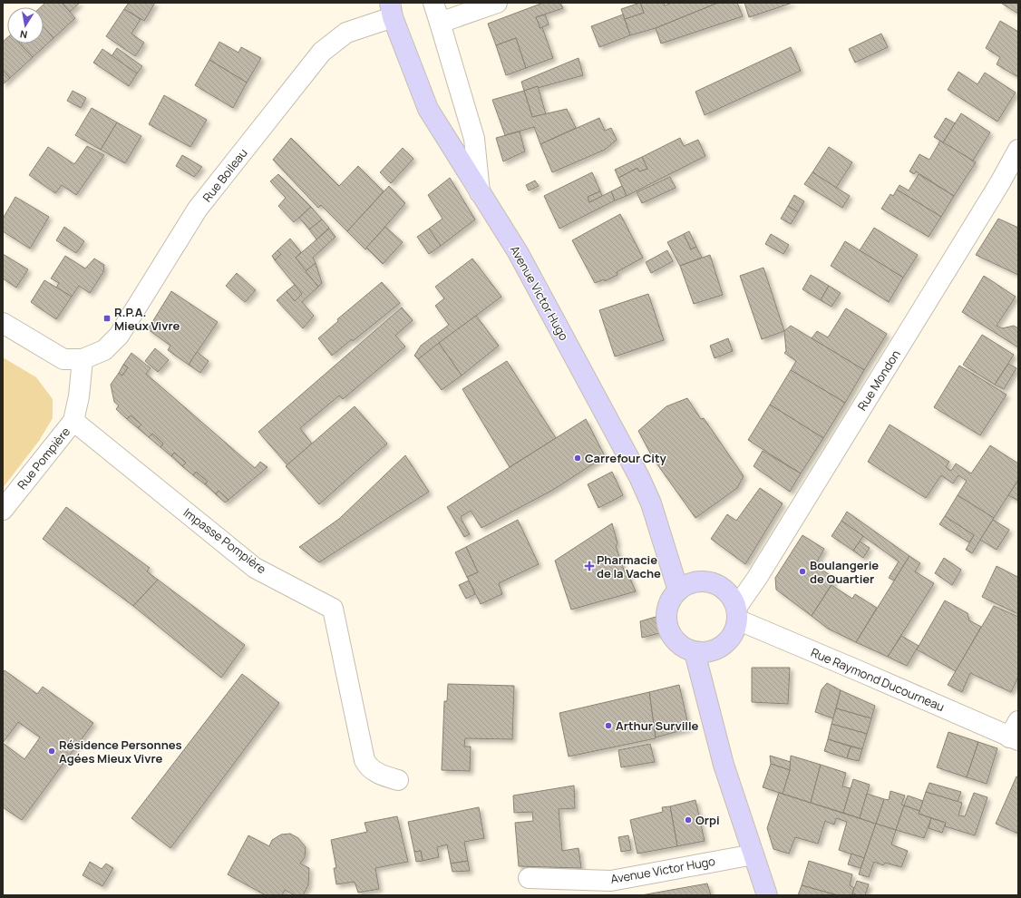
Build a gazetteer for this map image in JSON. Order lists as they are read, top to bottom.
{
  "streets": {
    "street": [
      "Rue Boileau",
      "Avenue Victor Hugo",
      "Rue Mondon",
      "Rue Pompière",
      "Impasse Pompière",
      "Rue Raymond Ducourneau"
    ]
  },
  "crossings": [
    ["Rue Boileau", "Avenue Victor Hugo"],
    ["Rue Boileau", "Rue Pompière"],
    ["Avenue Victor Hugo", "Rue Mondon"],
    ["Avenue Victor Hugo", "Rue Raymond Ducourneau"],
    ["Rue Mondon", "Rue Raymond Ducourneau"],
    ["Rue Pompière", "Impasse Pompière"]
  ],
  "places": {
    "transit": ["R.P.A. Mieux Vivre"],
    "other": [
      "Carrefour City",
      "Boulangerie de Quartier",
      "Arthur Surville",
      "Résidence Personnes Agées Mieux Vivre",
      "Orpi"
    ],
    "health": ["Pharmacie de la Vache"]
  },
  "north": "bottom"
}
